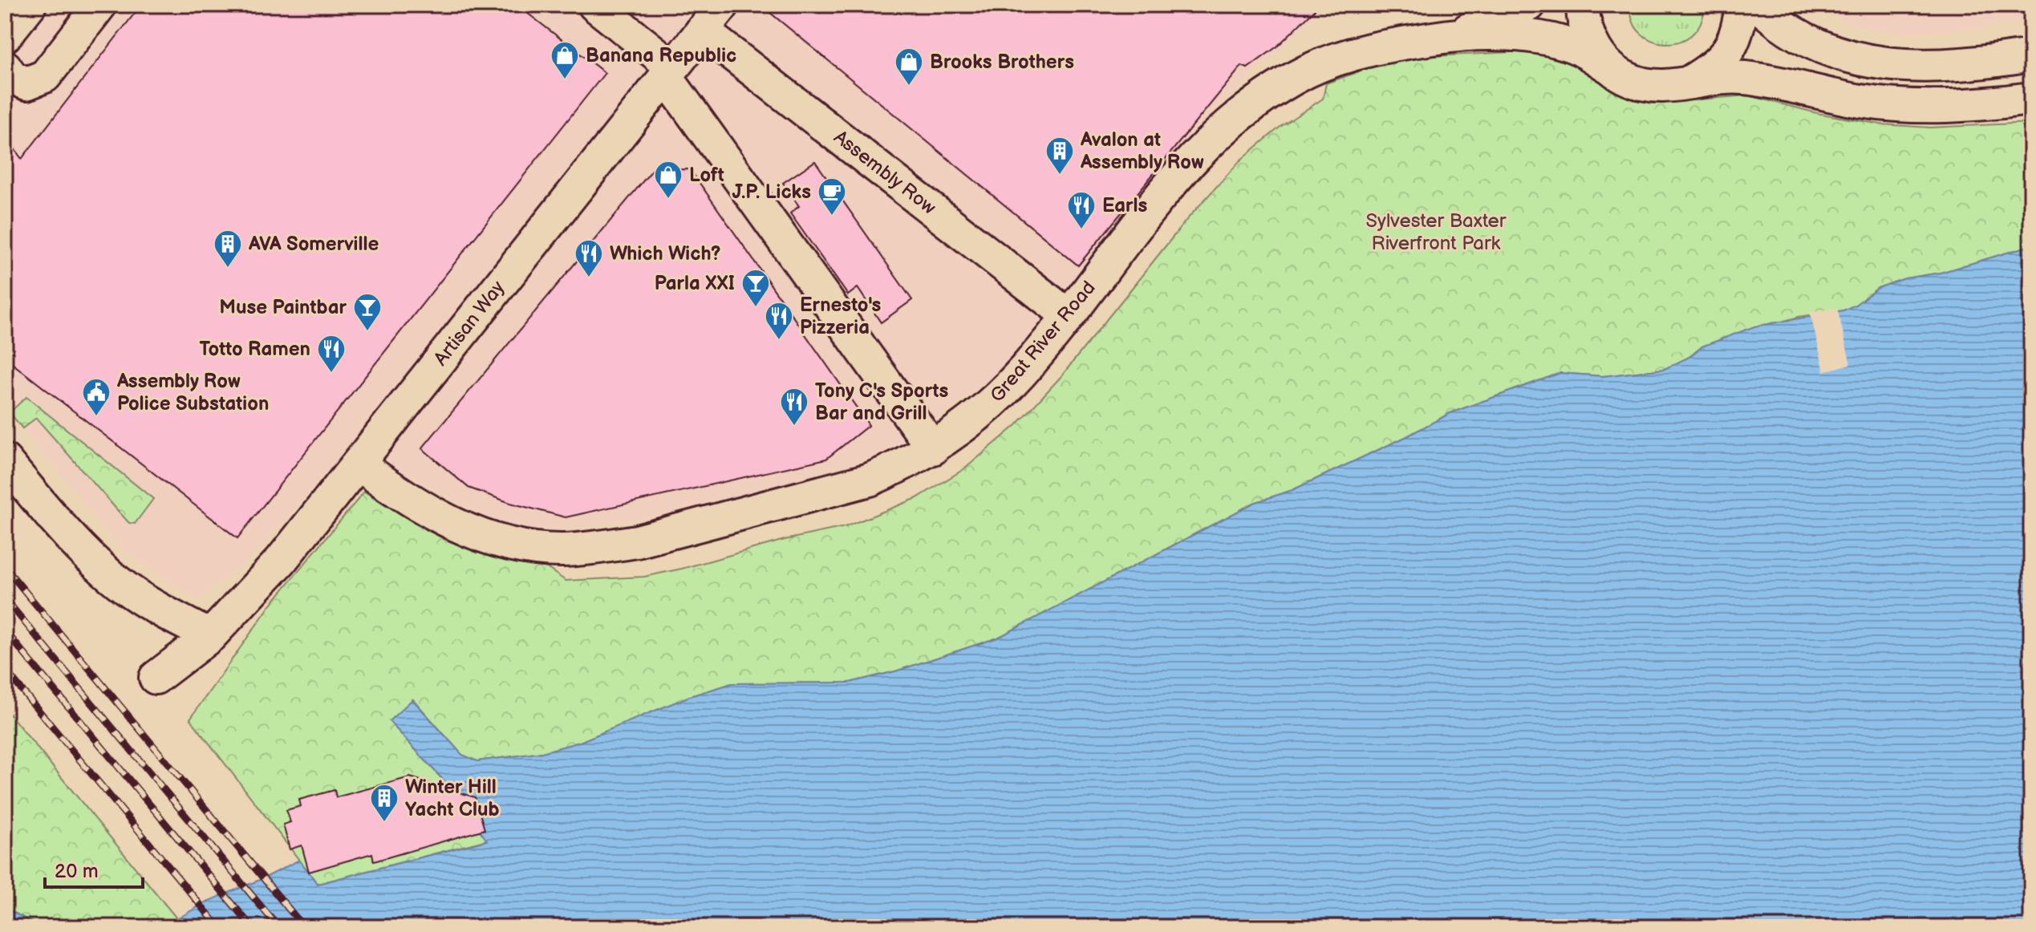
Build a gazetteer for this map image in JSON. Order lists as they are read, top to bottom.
{
  "streets": {
    "street": ["Assembly Row", "Artisan Way", "Great River Road"]
  },
  "crossings": [
    ["Assembly Row", "Artisan Way"],
    ["Assembly Row", "Great River Road"],
    ["Artisan Way", "Great River Road"]
  ],
  "parks": ["Sylvester Baxter Riverfront Park"],
  "places": {
    "shop": ["Banana Republic", "Brooks Brothers", "Loft"],
    "building": ["Avalon at Assembly Row", "AVA Somerville", "Winter Hill Yacht Club"],
    "cafe": ["J.P. Licks"],
    "restaurant": [
      "Earls",
      "Which Wich?",
      "Ernesto's Pizzeria",
      "Totto Ramen",
      "Tony C's Sports Bar and Grill"
    ],
    "bar": ["Parla XXI", "Muse Paintbar"],
    "public building": ["Assembly Row Police Substation"]
  },
  "scale_bar": "20 m"
}
